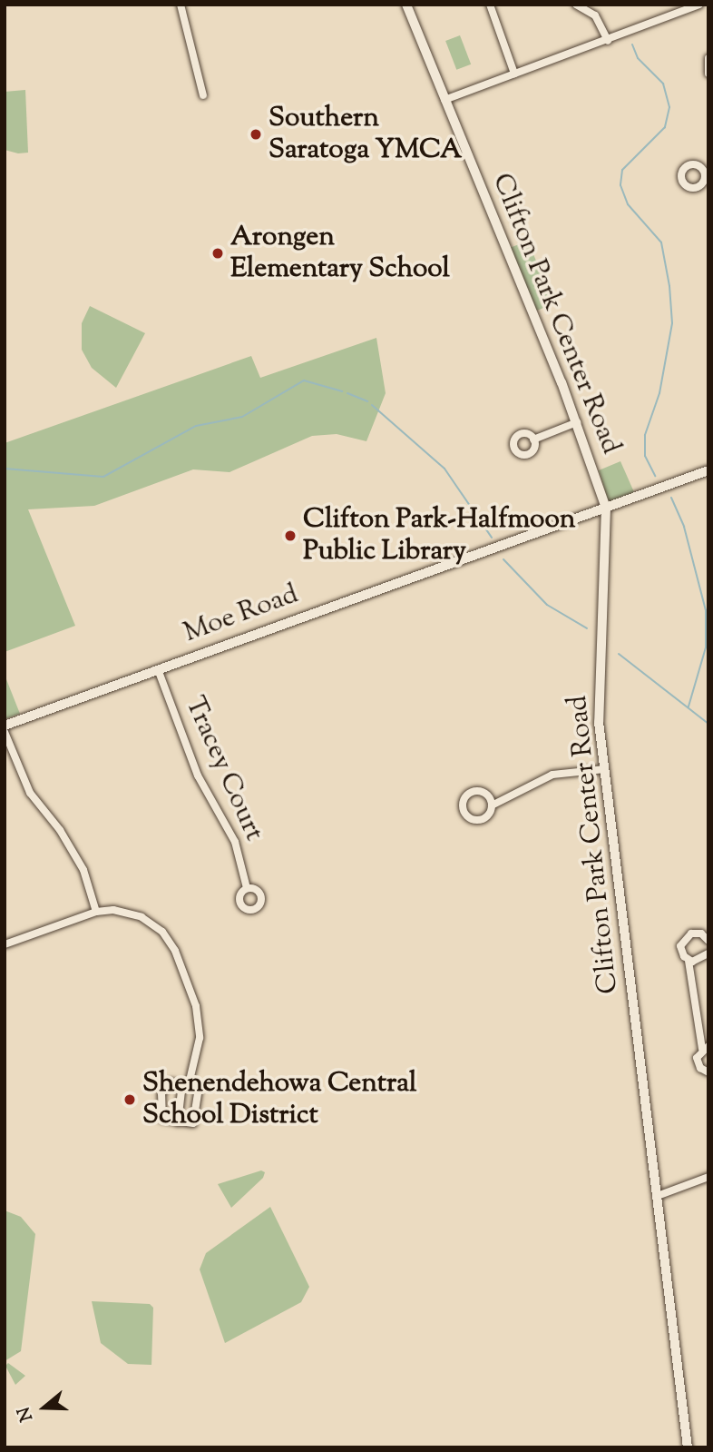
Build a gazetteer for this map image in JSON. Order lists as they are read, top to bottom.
{
  "streets": {
    "street": ["Clifton Park Center Road", "Moe Road", "Tracey Court"]
  },
  "crossings": [
    ["Clifton Park Center Road", "Moe Road"],
    ["Moe Road", "Tracey Court"]
  ],
  "places": [
    "Southern Saratoga YMCA",
    "Arongen Elementary School",
    "Clifton Park-Halfmoon Public Library",
    "Shenendehowa Central School District"
  ],
  "north": "left"
}
